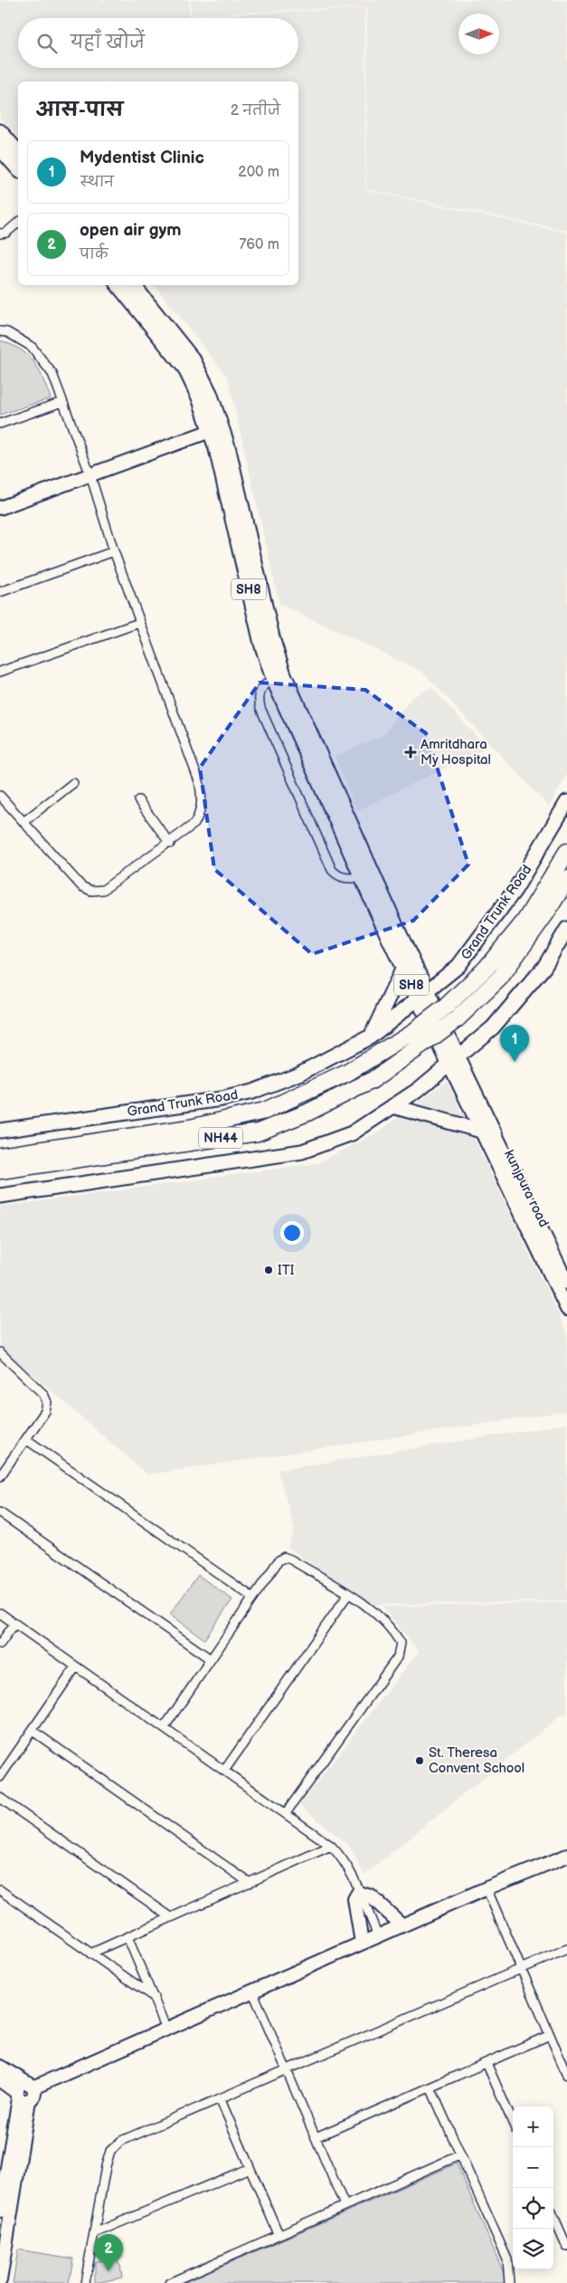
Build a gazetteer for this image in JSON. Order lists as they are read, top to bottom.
{
  "streets": {
    "highway": ["NH44"],
    "main road": ["SH8", "Grand Trunk Road"],
    "street": ["kunjpura road"]
  },
  "crossings": [
    ["SH8", "Grand Trunk Road"],
    ["SH8", "kunjpura road"]
  ],
  "places": {
    "health": ["Amritdhara My Hospital"],
    "other": ["ITI", "St. Theresa Convent School"]
  },
  "north": "right",
  "page": {
    "search": "यहाँ खोजें",
    "heading": ["आस-पास", "2 नतीजे"],
    "list": [
      {
        "mark": "1",
        "name": "Mydentist Clinic",
        "note": "स्थान",
        "value": "200 m"
      },
      {
        "mark": "2",
        "name": "open air gym",
        "note": "पार्क",
        "value": "760 m"
      }
    ],
    "pins": ["1", "2"],
    "map_buttons": ["+", "−"]
  }
}
